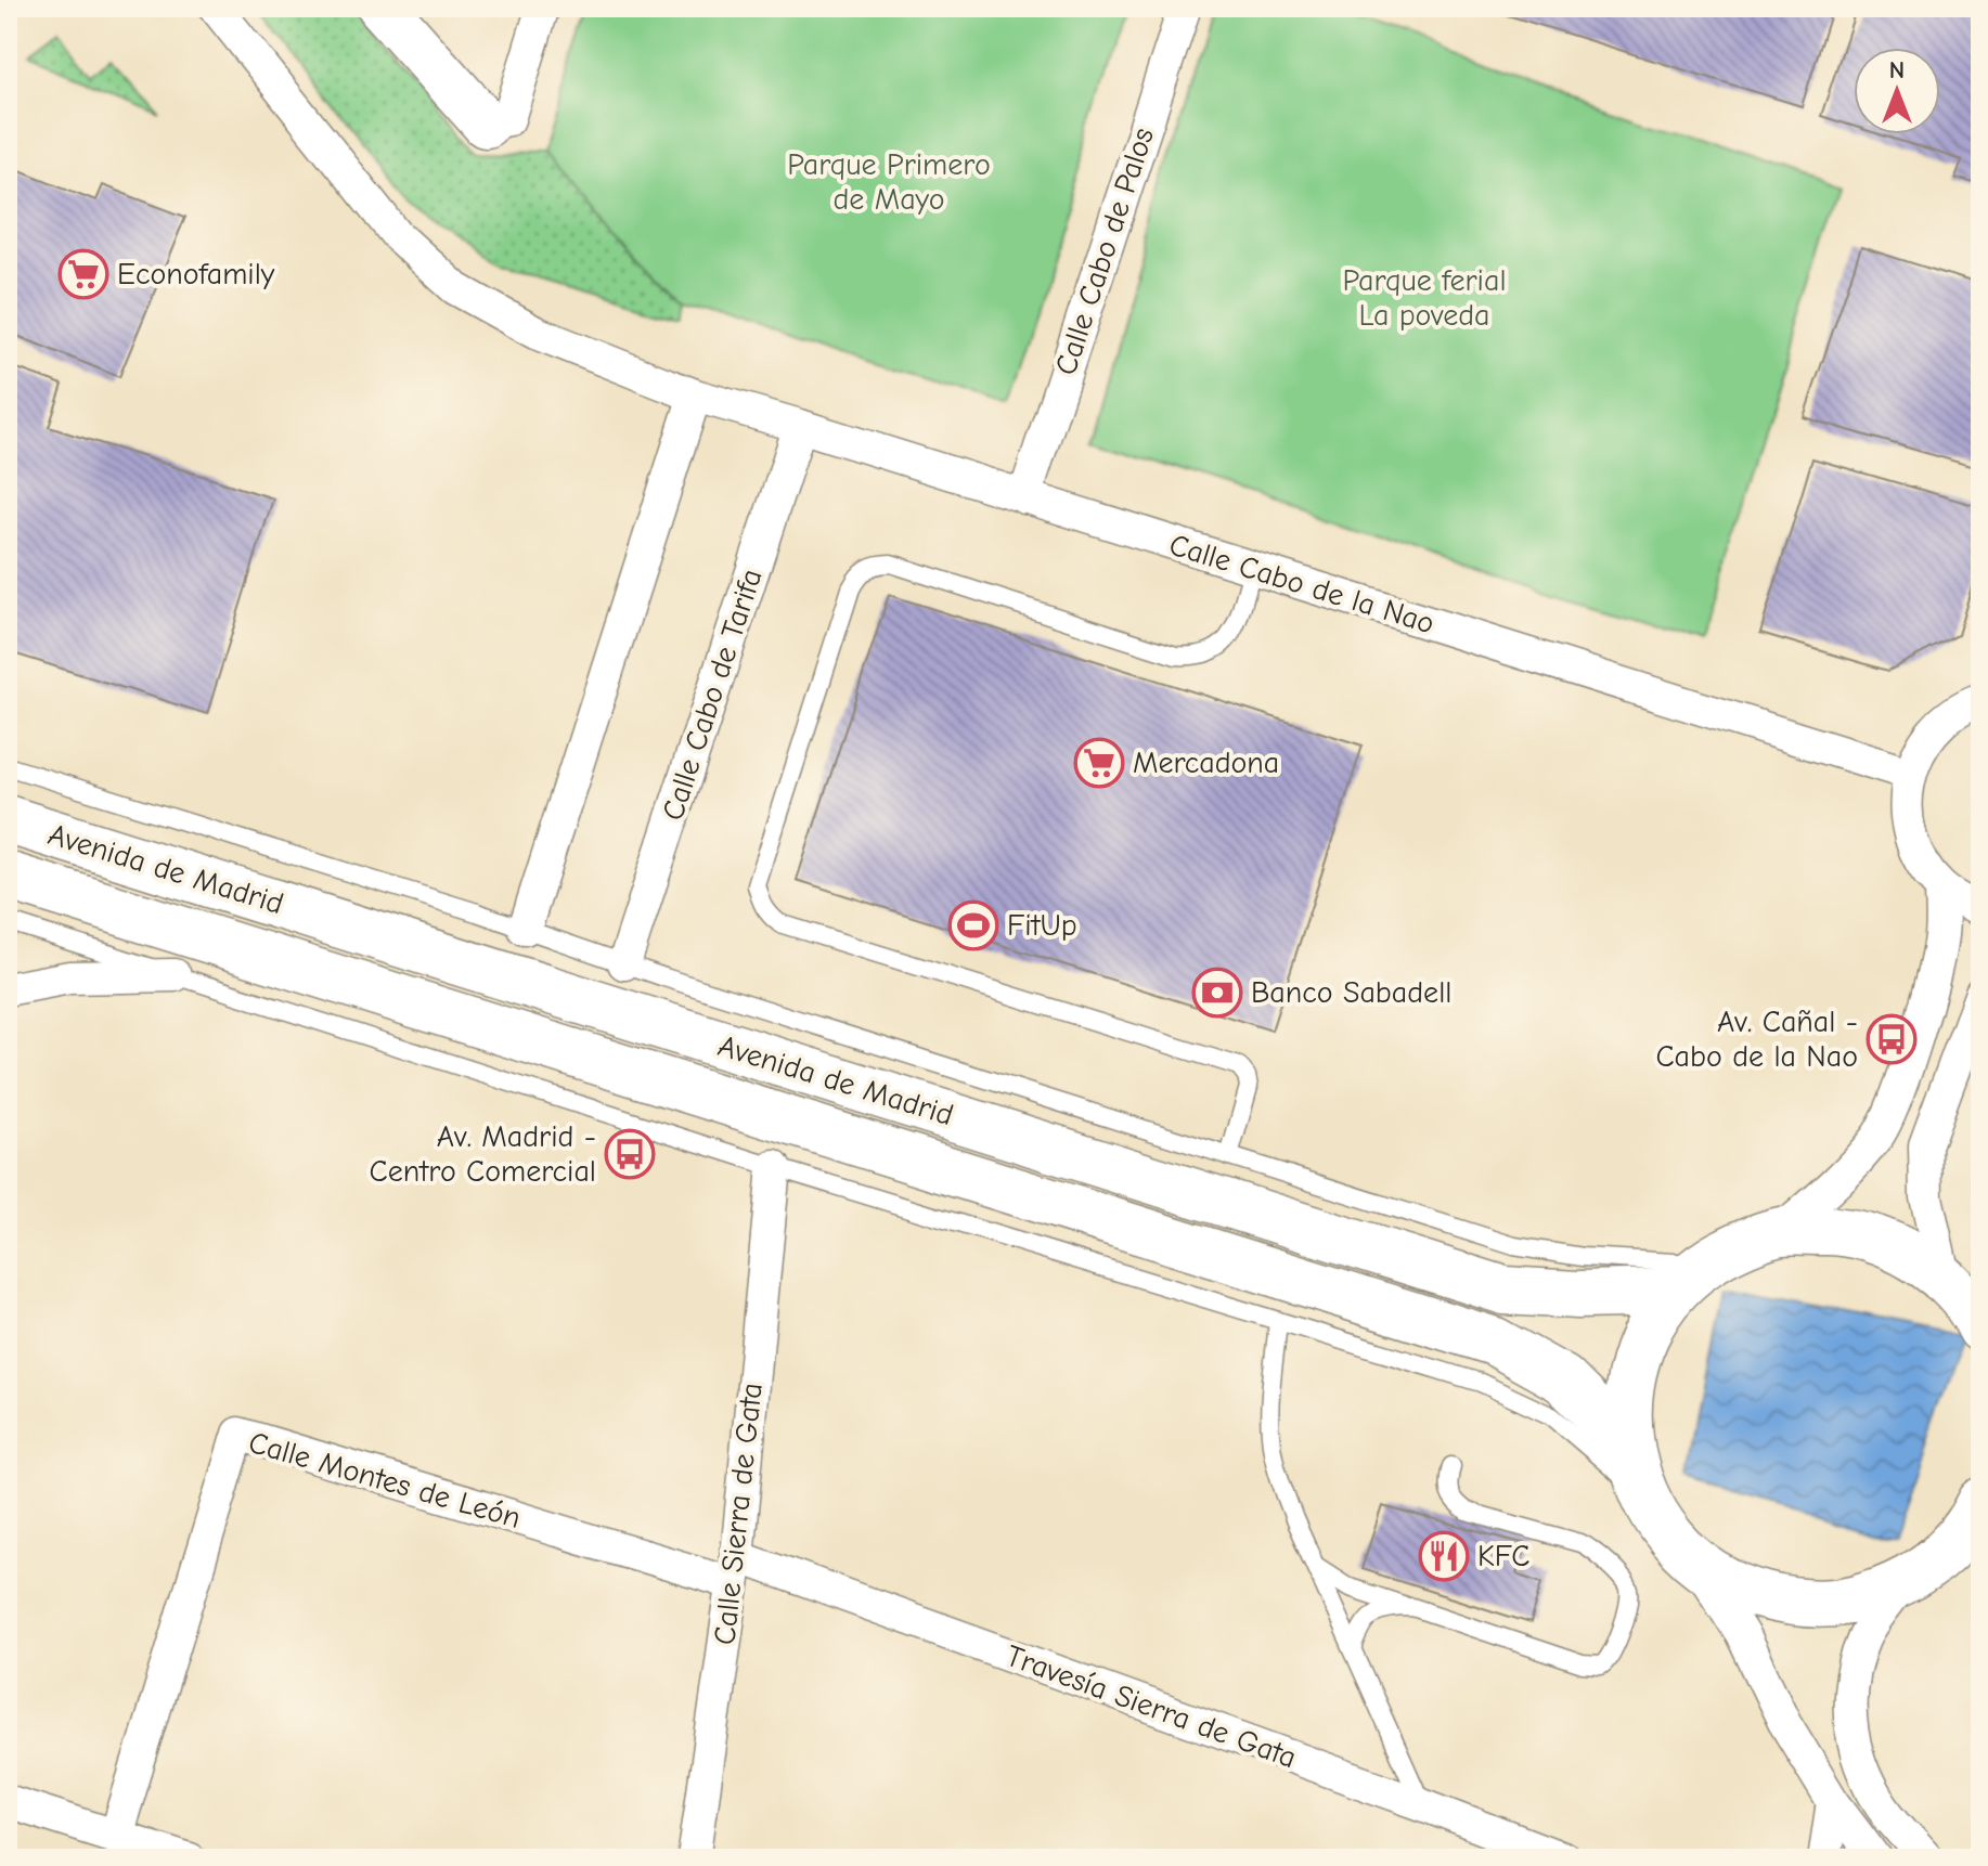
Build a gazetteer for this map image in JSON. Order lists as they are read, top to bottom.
{
  "streets": {
    "main road": ["Avenida de Madrid"],
    "street": [
      "Calle Cabo de Palos",
      "Calle Cabo de la Nao",
      "Calle Cabo de Tarifa",
      "Calle Montes de León",
      "Calle Sierra de Gata",
      "Travesía Sierra de Gata"
    ]
  },
  "crossings": [
    ["Calle Cabo de Palos", "Calle Cabo de la Nao"],
    ["Calle Cabo de la Nao", "Calle Cabo de Tarifa"],
    ["Calle Montes de León", "Calle Sierra de Gata"],
    ["Calle Montes de León", "Travesía Sierra de Gata"],
    ["Calle Sierra de Gata", "Travesía Sierra de Gata"]
  ],
  "parks": ["Parque Primero de Mayo", "Parque ferial La poveda"],
  "places": {
    "supermarket": ["Econofamily", "Mercadona"],
    "sports": ["FitUp"],
    "bank": ["Banco Sabadell"],
    "bus stop": ["Av. Cañal - Cabo de la Nao", "Av. Madrid - Centro Comercial"],
    "restaurant": ["KFC"]
  },
  "north": "top"
}
